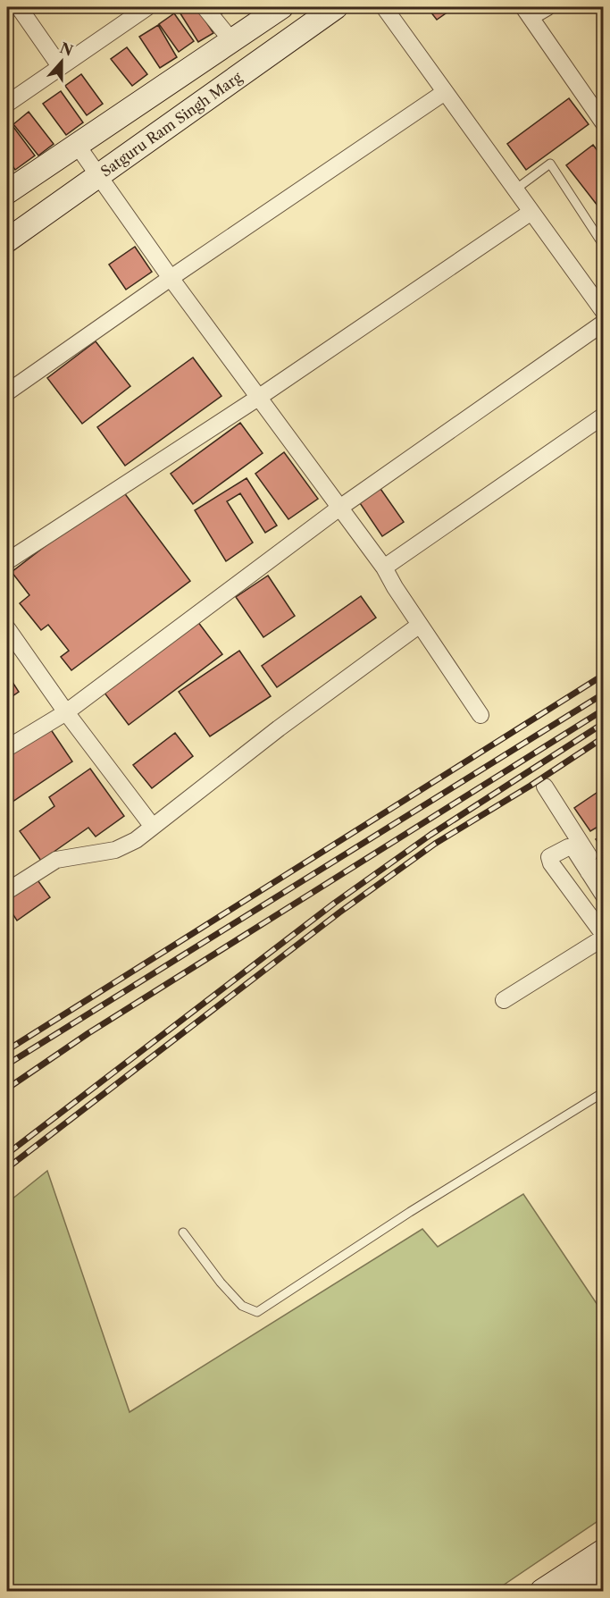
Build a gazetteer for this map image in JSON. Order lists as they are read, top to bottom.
{
  "streets": {
    "main road": ["Satguru Ram Singh Marg"]
  },
  "north": "top"
}
